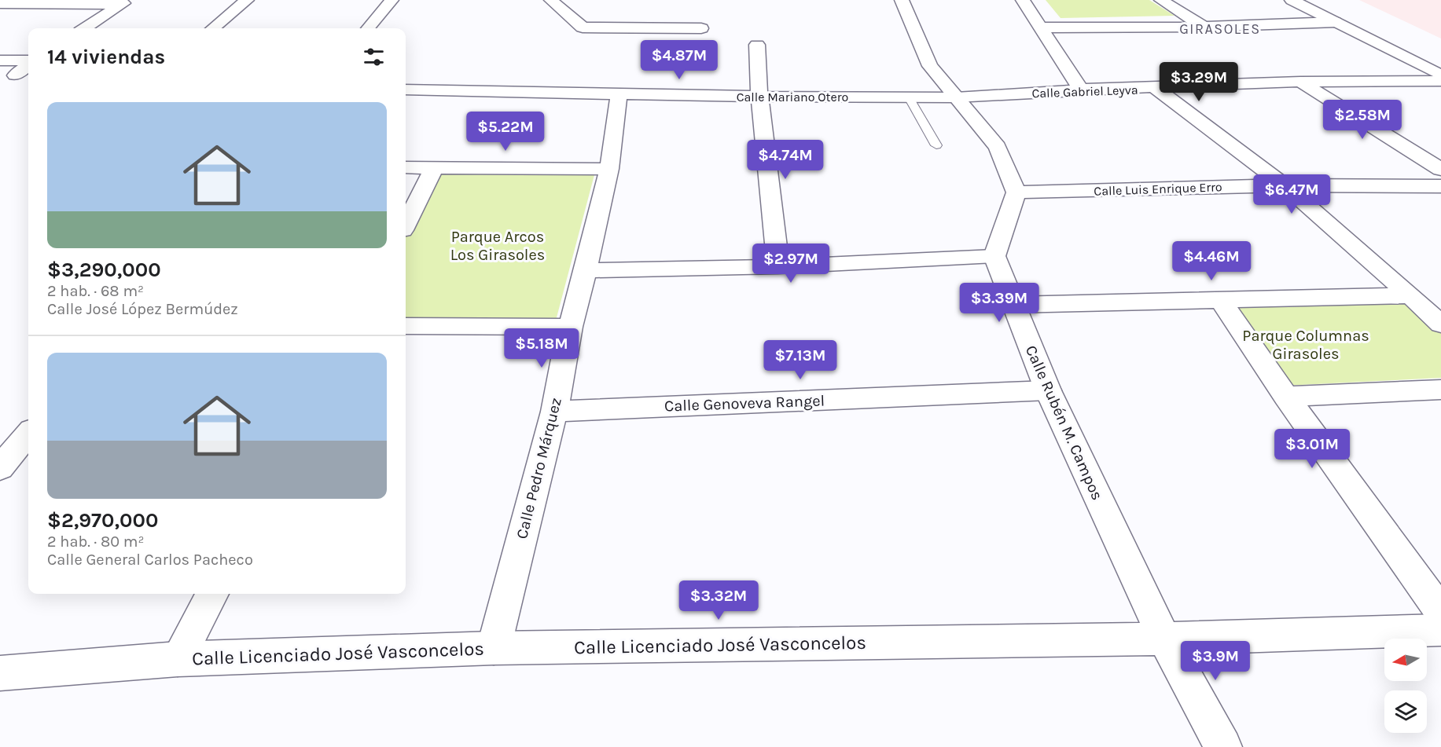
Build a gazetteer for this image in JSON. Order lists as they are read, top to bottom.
{
  "streets": {
    "street": [
      "Calle Gabriel Leyva",
      "Calle Mariano Otero",
      "Calle Luis Enrique Erro",
      "Calle Genoveva Rangel",
      "Calle Rubén M. Campos",
      "Calle Pedro Márquez",
      "Calle Licenciado José Vasconcelos"
    ]
  },
  "crossings": [
    ["Calle Gabriel Leyva", "Calle Mariano Otero"],
    ["Calle Mariano Otero", "Calle Pedro Márquez"],
    ["Calle Genoveva Rangel", "Calle Rubén M. Campos"],
    ["Calle Genoveva Rangel", "Calle Pedro Márquez"],
    ["Calle Rubén M. Campos", "Calle Licenciado José Vasconcelos"],
    ["Calle Pedro Márquez", "Calle Licenciado José Vasconcelos"]
  ],
  "districts": ["GIRASOLES"],
  "parks": ["Parque Arcos Los Girasoles", "Parque Columnas Girasoles"],
  "north": "left",
  "page": {
    "heading": "14 viviendas",
    "price": [
      "$4.87M",
      "$3.29M",
      "$2.58M",
      "$5.22M",
      "$4.74M",
      "$6.47M",
      "$4.46M",
      "$2.97M",
      "$3.39M",
      "$5.18M",
      "$7.13M",
      "$3.01M",
      "$3.32M",
      "$3.9M"
    ],
    "list": [
      {
        "name": "$3,290,000",
        "note": "2 hab. · 68 m² · Calle José López Bermúdez"
      },
      {
        "name": "$2,970,000",
        "note": "2 hab. · 80 m² · Calle General Carlos Pacheco"
      }
    ]
  }
}
